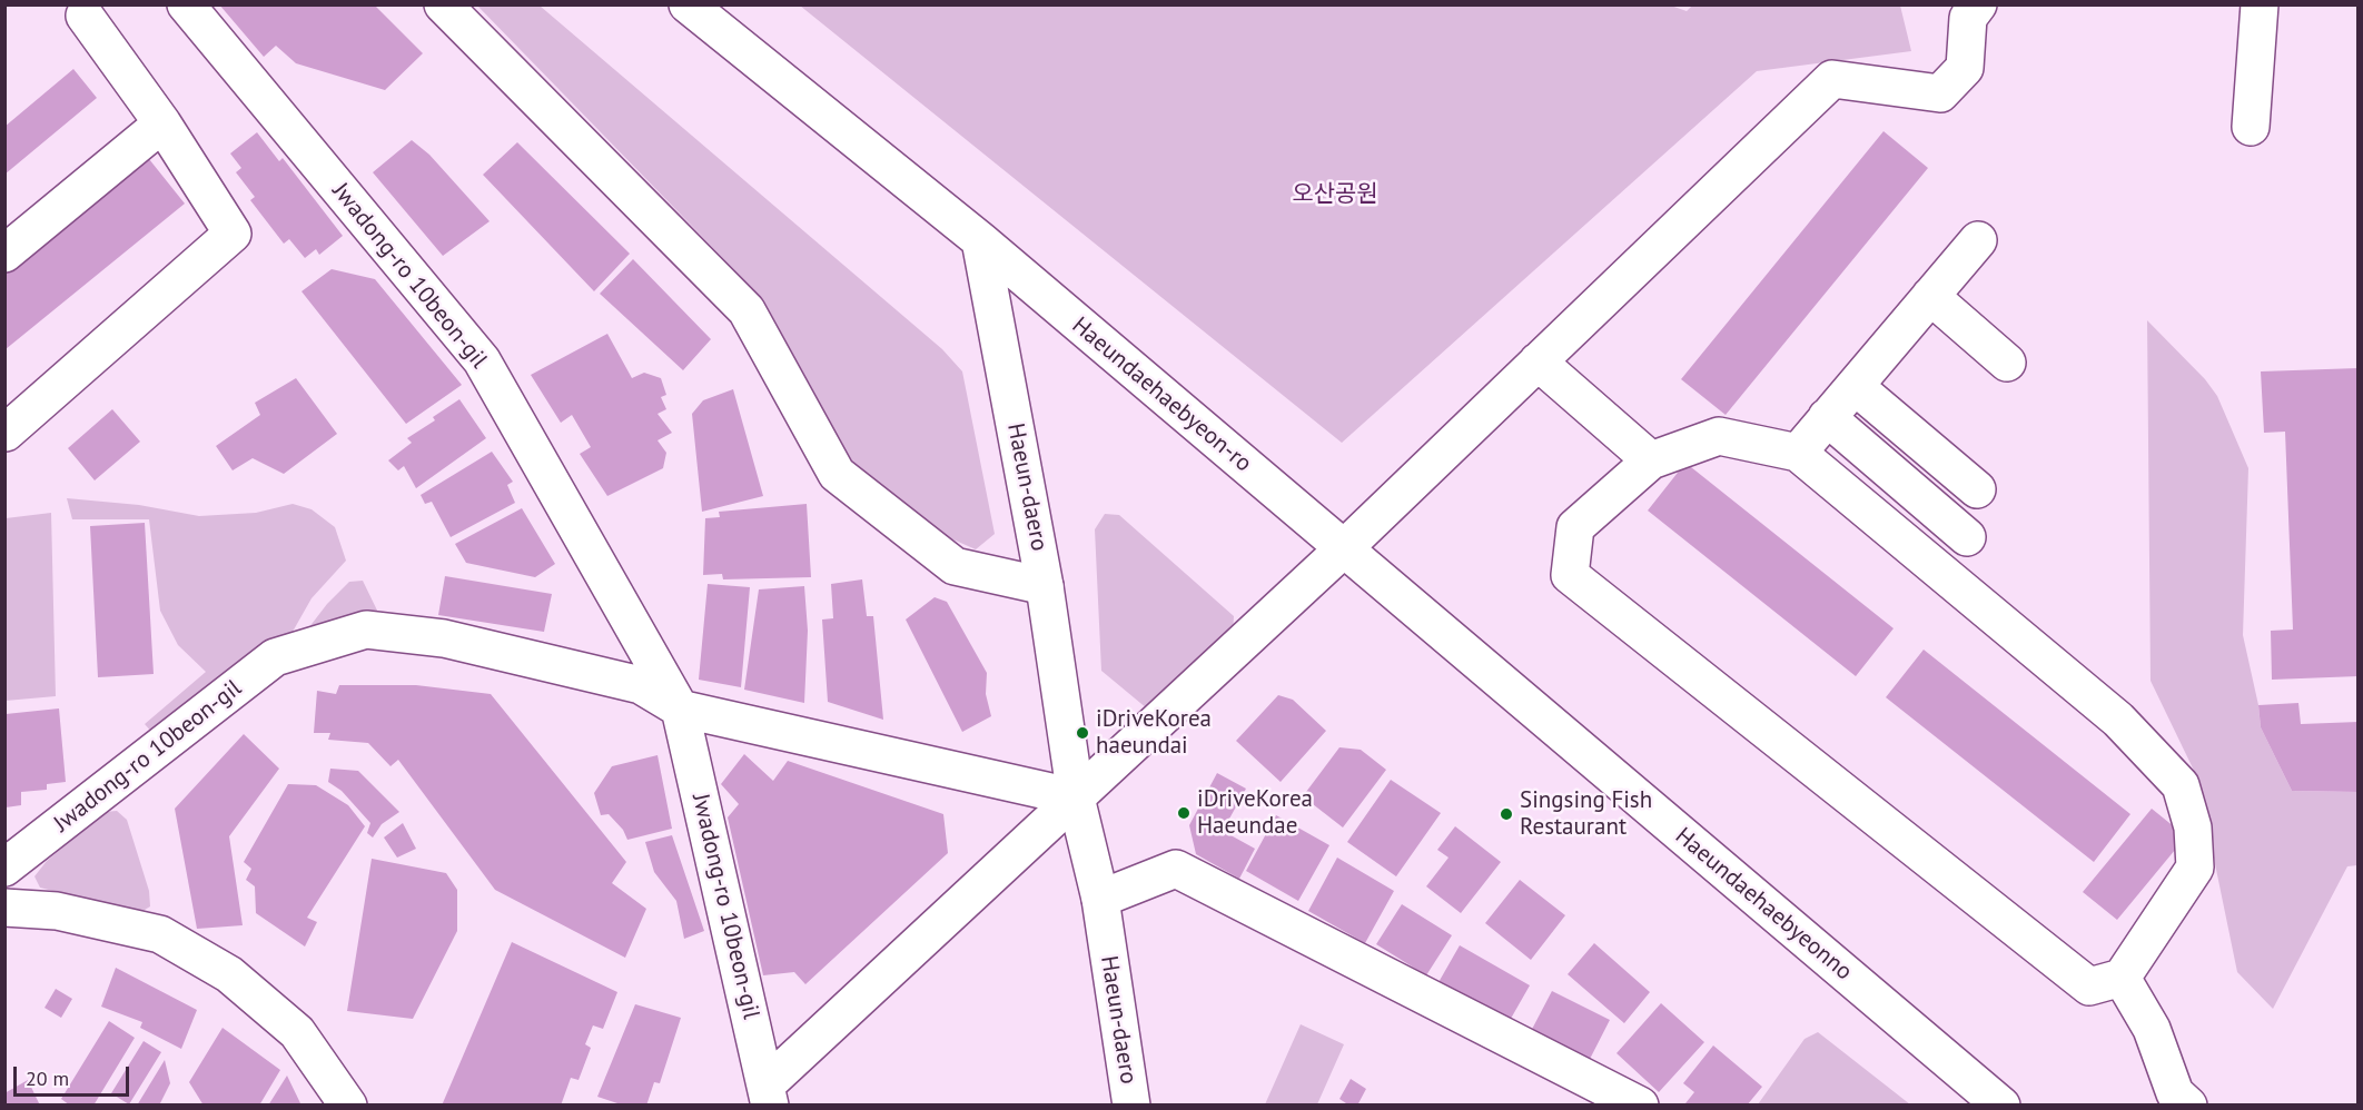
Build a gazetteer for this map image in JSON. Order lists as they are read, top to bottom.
{
  "streets": {
    "street": [
      "Jwadong-ro 10beon-gil",
      "Haeundaehaebyeon-ro",
      "Haeun-daero",
      "Haeundaehaebyeonno"
    ]
  },
  "crossings": [
    ["Haeundaehaebyeon-ro", "Haeun-daero"],
    ["Haeundaehaebyeon-ro", "Haeundaehaebyeonno"]
  ],
  "parks": ["오산공원"],
  "places": ["iDriveKorea haeundai", "iDriveKorea Haeundae", "Singsing Fish Restaurant"],
  "scale_bar": "20 m"
}
